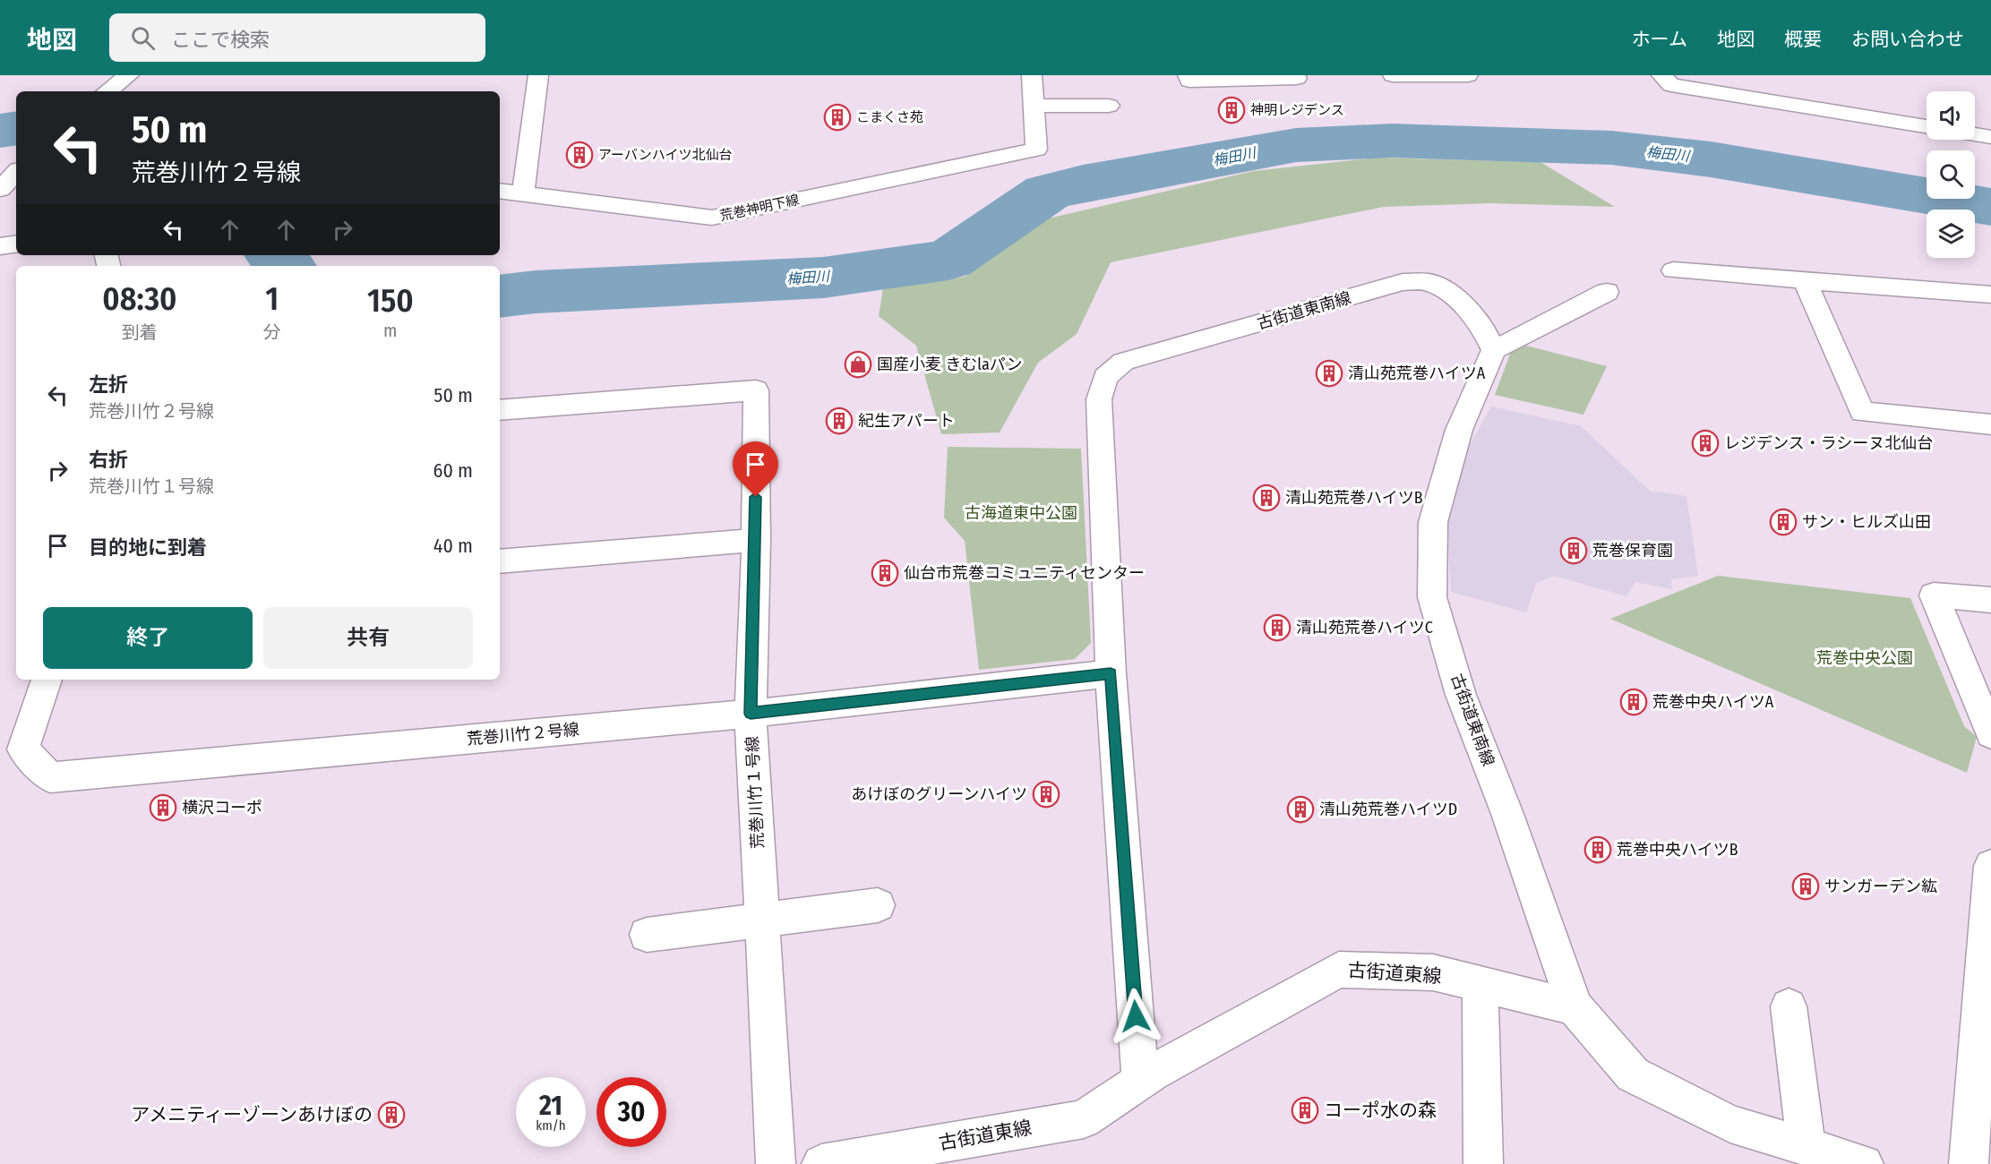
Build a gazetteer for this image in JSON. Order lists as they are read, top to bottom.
{
  "streets": {
    "street": [
      "荒巻神明下線",
      "古街道東南線",
      "荒巻川竹２号線",
      "荒巻川竹１号線",
      "古街道東線"
    ]
  },
  "crossings": [
    ["古街道東南線", "荒巻川竹２号線"],
    ["古街道東南線", "古街道東線"],
    ["荒巻川竹２号線", "荒巻川竹１号線"]
  ],
  "water": ["梅田川"],
  "parks": ["古海道東中公園", "荒巻中央公園"],
  "places": {
    "building": [
      "神明レジデンス",
      "こまくさ苑",
      "アーバンハイツ北仙台",
      "清山苑荒巻ハイツA",
      "紀生アパート",
      "レジデンス・ラシーヌ北仙台",
      "清山苑荒巻ハイツB",
      "サン・ヒルズ山田",
      "荒巻保育園",
      "仙台市荒巻コミュニティセンター",
      "清山苑荒巻ハイツC",
      "荒巻中央ハイツA",
      "あけぼのグリーンハイツ",
      "横沢コーポ",
      "清山苑荒巻ハイツD",
      "荒巻中央ハイツB",
      "サンガーデン紘",
      "コーポ水の森",
      "アメニティーゾーンあけぼの"
    ],
    "shop": ["国産小麦 きむlaパン"]
  },
  "page": {
    "header": "地図",
    "search": "ここで検索",
    "nav": [
      "ホーム",
      "地図",
      "概要",
      "お問い合わせ"
    ],
    "turn": ["50 m", "荒巻川竹２号線"],
    "eta": [
      "08:30",
      "到着",
      "1",
      "分",
      "150",
      "m"
    ],
    "list": [
      {
        "name": "左折",
        "note": "荒巻川竹２号線",
        "value": "50 m"
      },
      {
        "name": "右折",
        "note": "荒巻川竹１号線",
        "value": "60 m"
      },
      {
        "name": "目的地に到着",
        "value": "40 m"
      }
    ],
    "buttons": ["終了", "共有"],
    "speed": "21 km/h",
    "limit": "30"
  }
}
